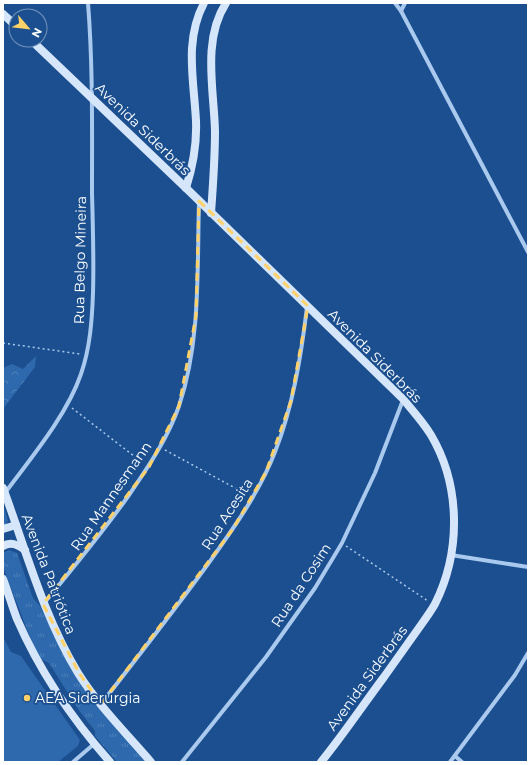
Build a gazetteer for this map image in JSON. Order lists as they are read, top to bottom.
{
  "streets": {
    "street": [
      "Avenida Siderbrás",
      "Rua Belgo Mineira",
      "Rua Mannesmann",
      "Rua Acesita",
      "Avenida Patriótica",
      "Rua da Cosim"
    ]
  },
  "crossings": [
    ["Avenida Siderbrás", "Rua Belgo Mineira"],
    ["Avenida Siderbrás", "Rua Mannesmann"],
    ["Avenida Siderbrás", "Rua Acesita"],
    ["Avenida Siderbrás", "Rua da Cosim"],
    ["Rua Belgo Mineira", "Avenida Patriótica"],
    ["Rua Mannesmann", "Avenida Patriótica"],
    ["Rua Acesita", "Avenida Patriótica"]
  ],
  "places": ["AEA Siderurgia"],
  "north": "bottom right"
}
